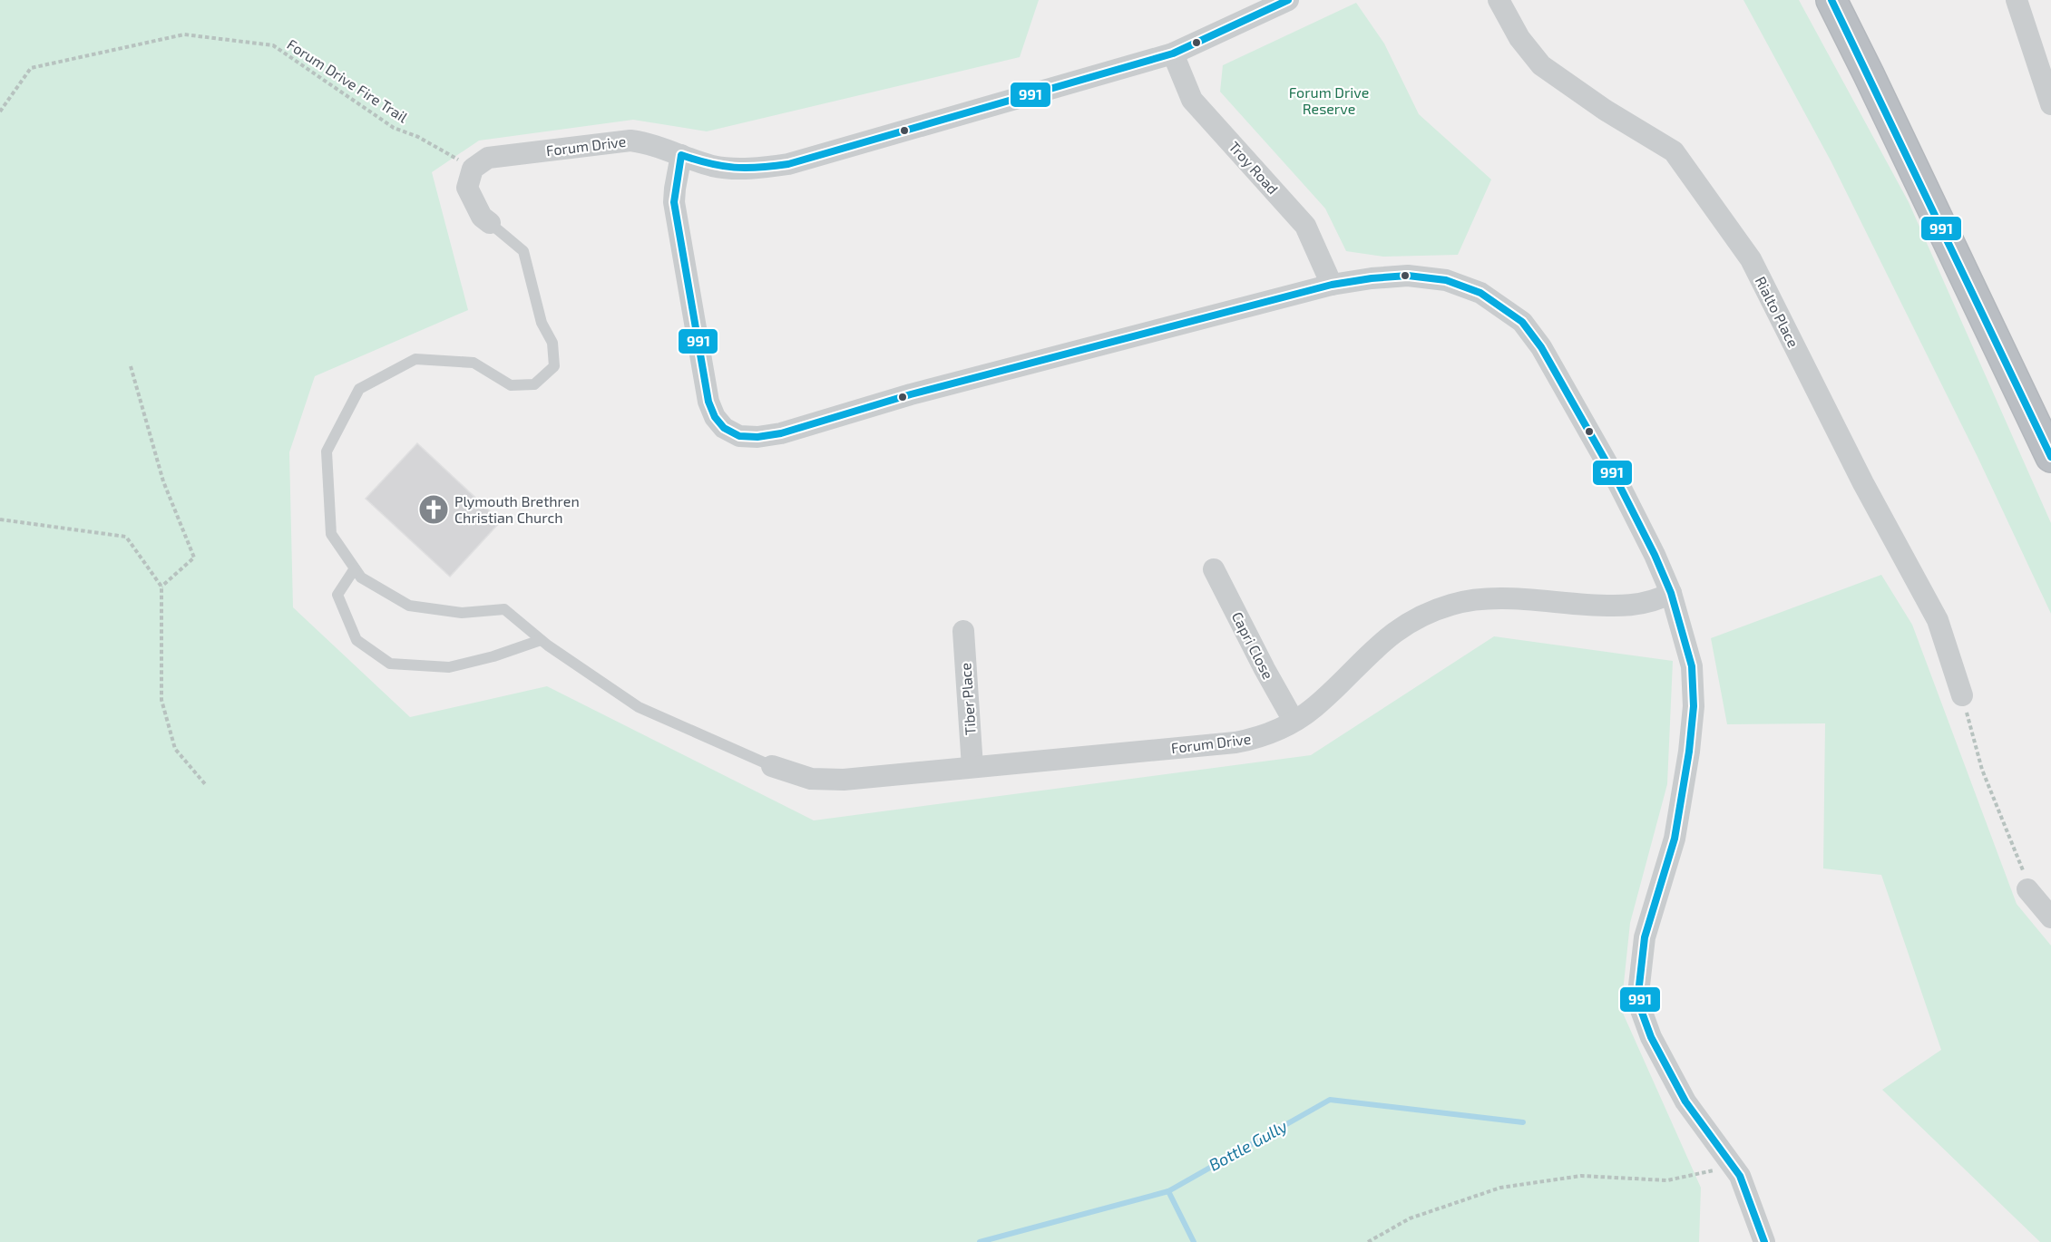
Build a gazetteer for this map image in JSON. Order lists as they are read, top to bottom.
{
  "streets": {
    "street": [
      "Forum Drive",
      "Troy Road",
      "Rialto Place",
      "Capri Close",
      "Tiber Place"
    ],
    "path": ["Forum Drive Fire Trail"]
  },
  "crossings": [
    ["Forum Drive Fire Trail", "Forum Drive"],
    ["Forum Drive", "Troy Road"],
    ["Forum Drive", "Capri Close"],
    ["Forum Drive", "Tiber Place"]
  ],
  "water": ["Bottle Gully"],
  "parks": ["Forum Drive Reserve"],
  "places": {
    "church": ["Plymouth Brethren Christian Church"]
  },
  "lines": ["transit line 991"]
}
